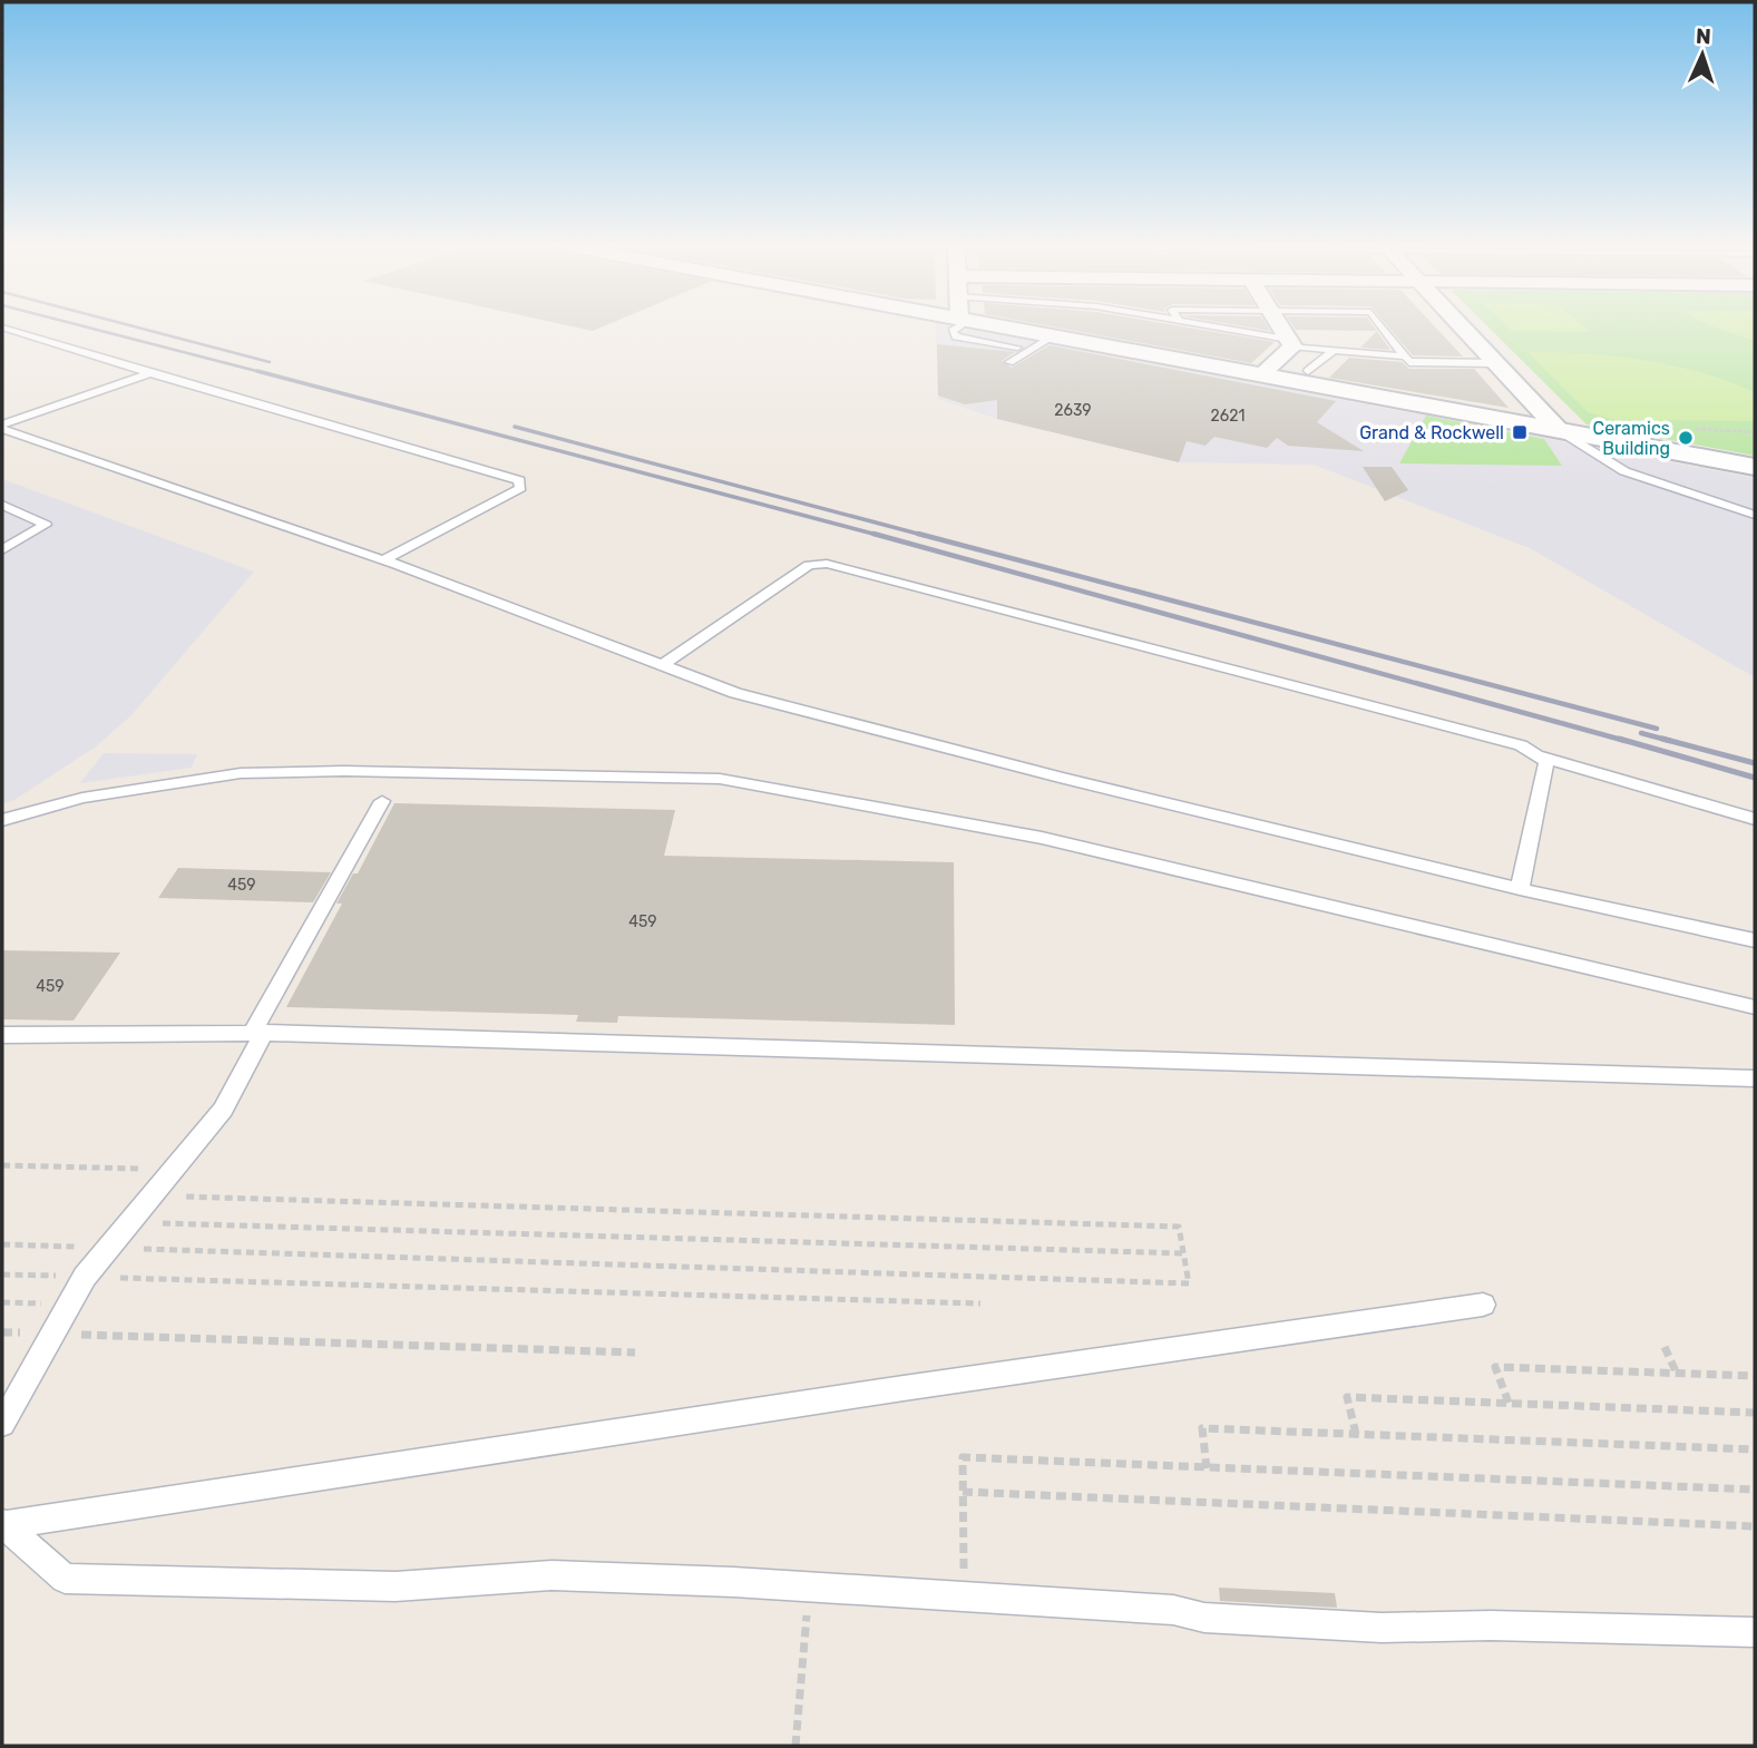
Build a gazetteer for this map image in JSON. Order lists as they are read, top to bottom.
{
  "places": {
    "transit": ["Grand & Rockwell"],
    "other": ["Ceramics Building"]
  },
  "house_numbers": [
    "2639",
    "2621",
    "459",
    "459",
    "459"
  ],
  "north": "top"
}
